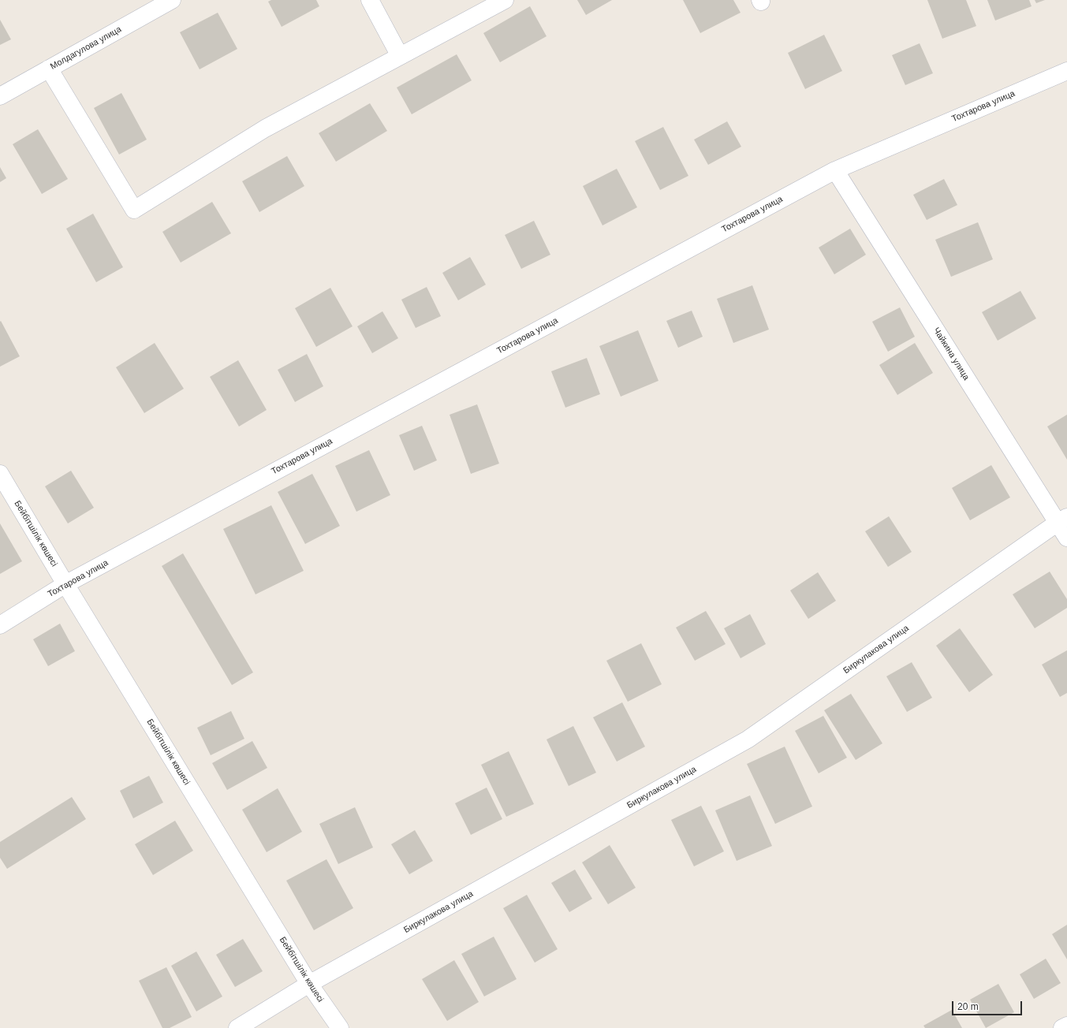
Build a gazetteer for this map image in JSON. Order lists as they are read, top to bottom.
{
  "streets": {
    "street": [
      "Молдагулова улица",
      "Тохтарова улица",
      "Чайкина улица",
      "Бейбітшілік көшесі",
      "Биркулакова улица"
    ]
  },
  "crossings": [
    ["Тохтарова улица", "Чайкина улица"],
    ["Тохтарова улица", "Бейбітшілік көшесі"],
    ["Чайкина улица", "Биркулакова улица"],
    ["Бейбітшілік көшесі", "Биркулакова улица"]
  ],
  "scale_bar": "20 m"
}
